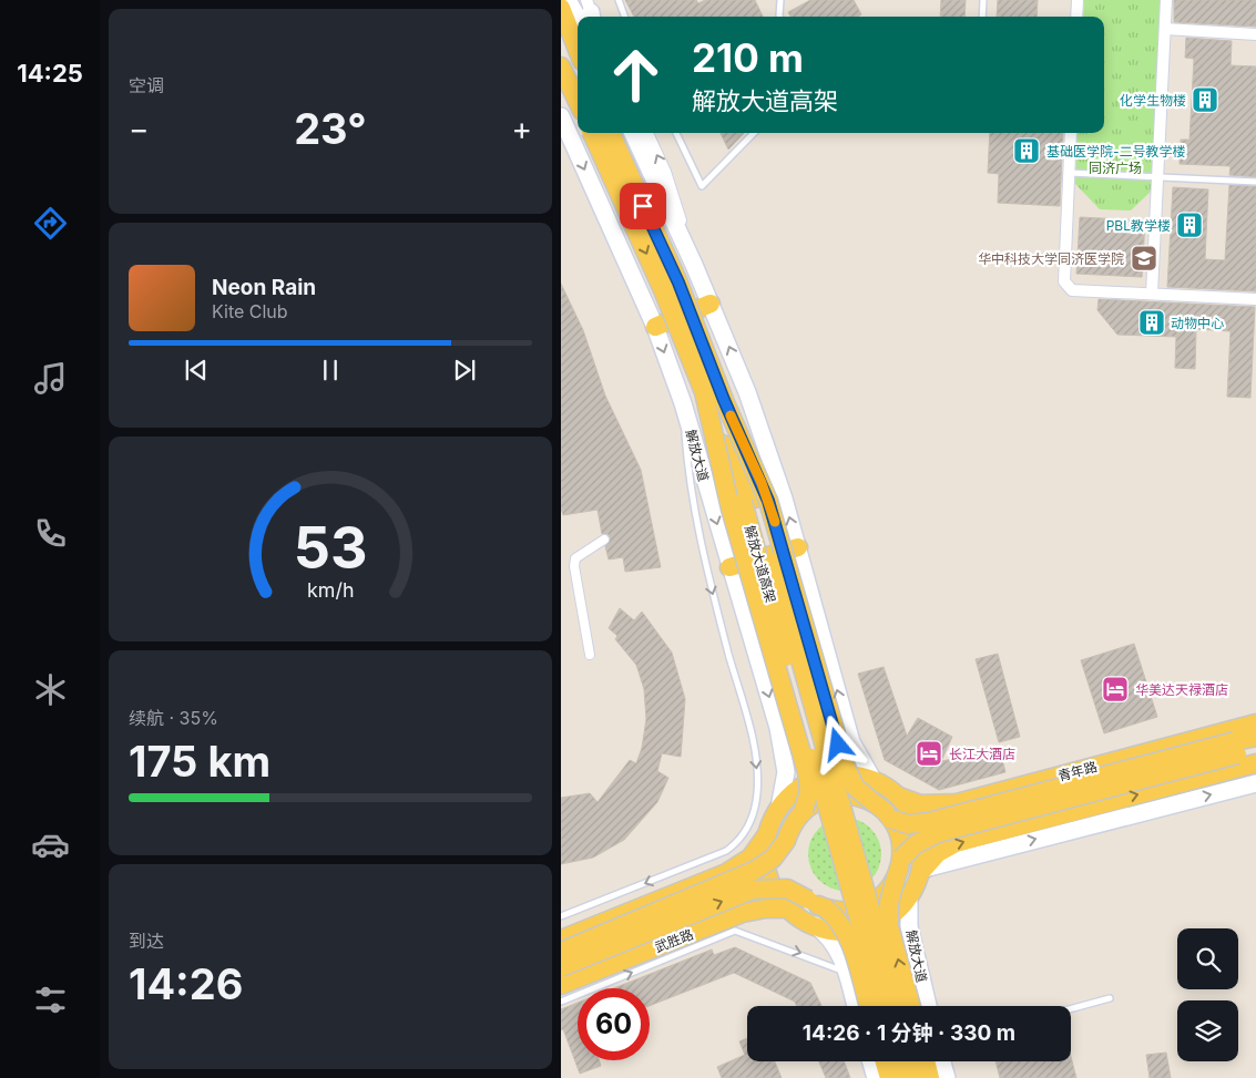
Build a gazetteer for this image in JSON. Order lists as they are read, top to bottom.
{
  "streets": {
    "main road": [
      "解放大道",
      "解放大道高架",
      "青年路",
      "武胜路"
    ]
  },
  "crossings": [
    ["解放大道", "青年路"],
    ["解放大道", "武胜路"],
    ["青年路", "武胜路"]
  ],
  "parks": ["同济广场"],
  "places": {
    "building": [
      "化学生物楼",
      "基础医学院-二号教学楼",
      "PBL教学楼",
      "动物中心"
    ],
    "school or university": ["华中科技大学同济医学院"],
    "hotel": ["华美达天禄酒店", "长江大酒店"]
  },
  "page": {
    "tabs": "14:25",
    "tile": [
      "空调",
      ["续航 · 35%", "175 km"],
      ["到达", "14:26"]
    ],
    "turn": ["210 m", "解放大道高架"],
    "heat": ["−", "23°", "+"],
    "song": ["Neon Rain", "Kite Club"],
    "limit": "60",
    "trip": "14:26 · 1 分钟 · 330 m",
    "gauge": ["53", "km/h"]
  }
}
